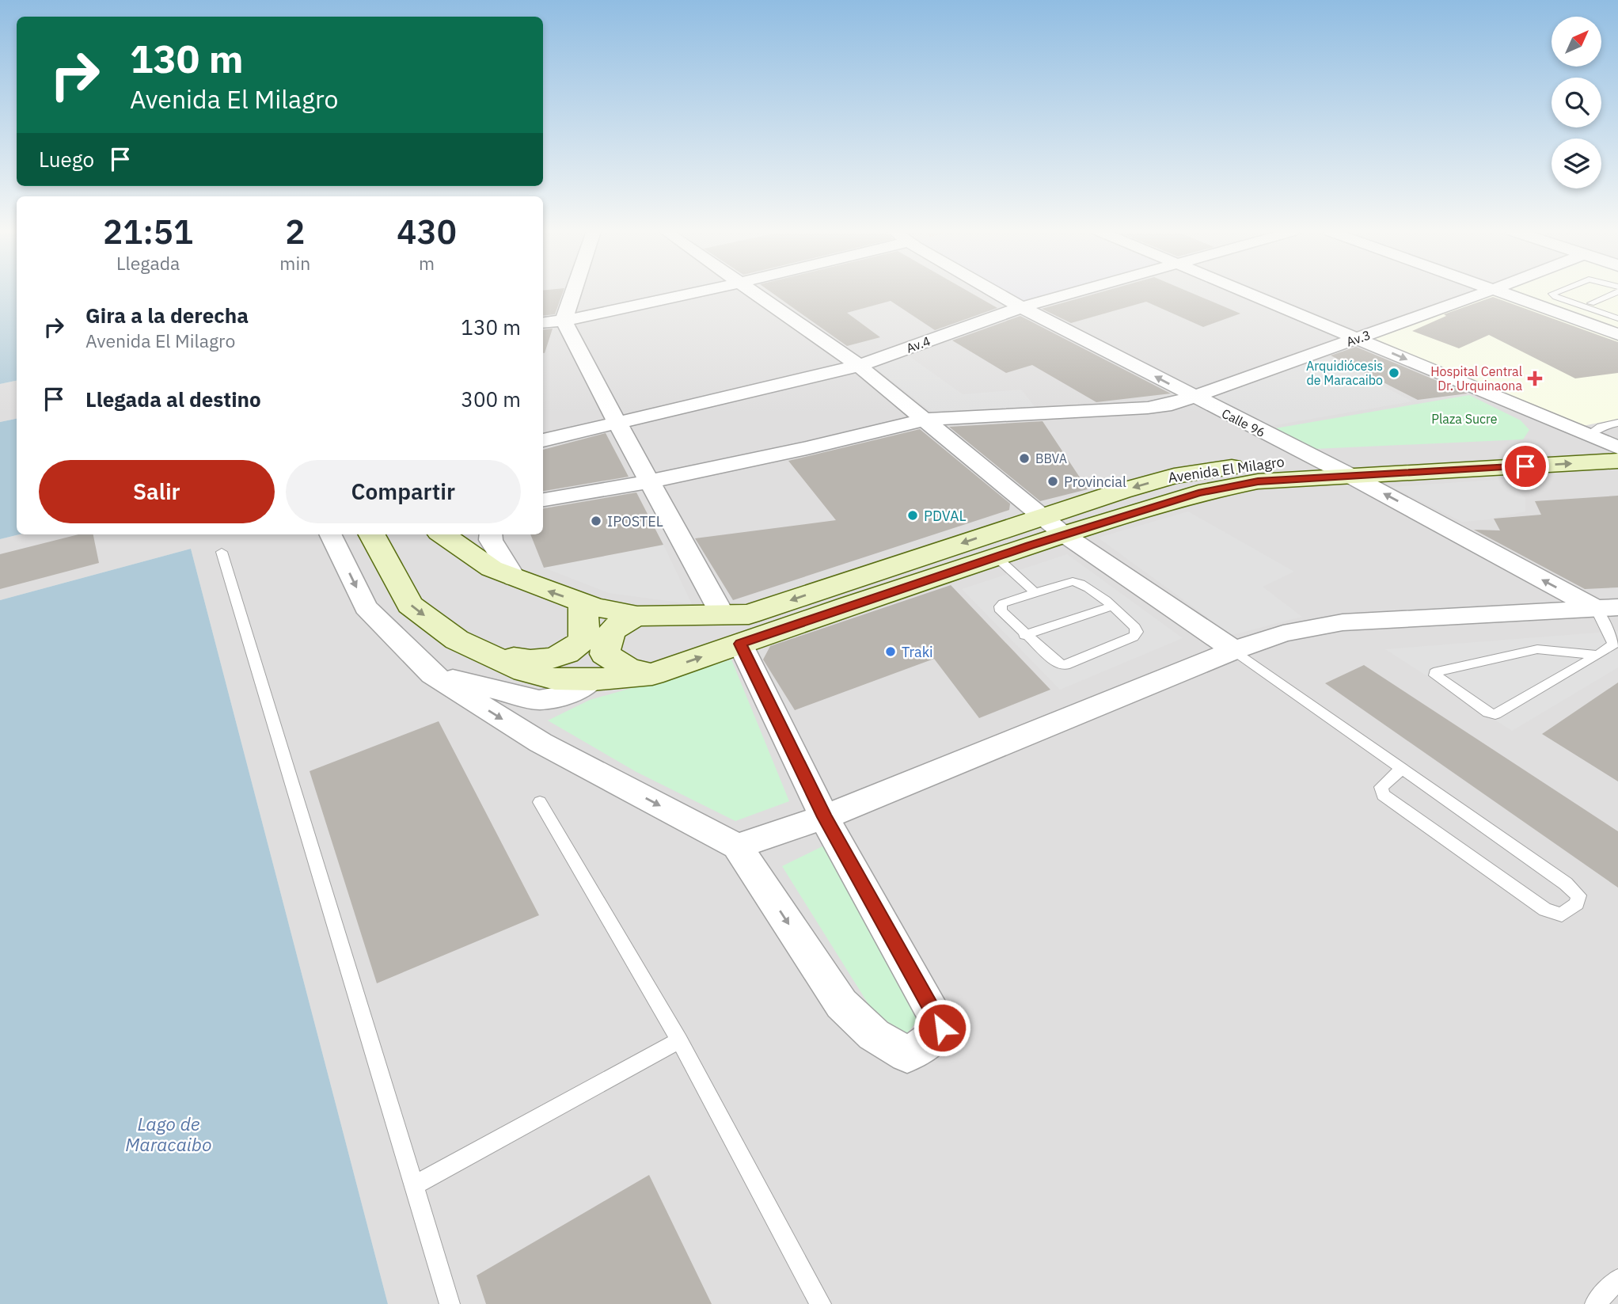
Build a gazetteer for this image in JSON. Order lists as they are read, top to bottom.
{
  "streets": {
    "main road": ["Avenida El Milagro"],
    "street": ["Av.3", "Av.4", "Calle 96"]
  },
  "crossings": [
    ["Av.3", "Calle 96"],
    ["Av.4", "Calle 96"],
    ["Calle 96", "Avenida El Milagro"]
  ],
  "water": ["Lago de Maracaibo"],
  "parks": ["Plaza Sucre"],
  "places": {
    "other": [
      "Arquidiócesis de Maracaibo",
      "BBVA",
      "Provincial",
      "PDVAL",
      "IPOSTEL",
      "Traki"
    ],
    "health": ["Hospital Central Dr. Urquinaona"]
  },
  "north": "top right",
  "page": {
    "turn": ["130 m", "Avenida El Milagro"],
    "then": "Luego",
    "eta": [
      "21:51",
      "Llegada",
      "2",
      "min",
      "430",
      "m"
    ],
    "list": [
      {
        "name": "Gira a la derecha",
        "note": "Avenida El Milagro",
        "value": "130 m"
      },
      {
        "name": "Llegada al destino",
        "value": "300 m"
      }
    ],
    "buttons": ["Salir", "Compartir"]
  }
}
